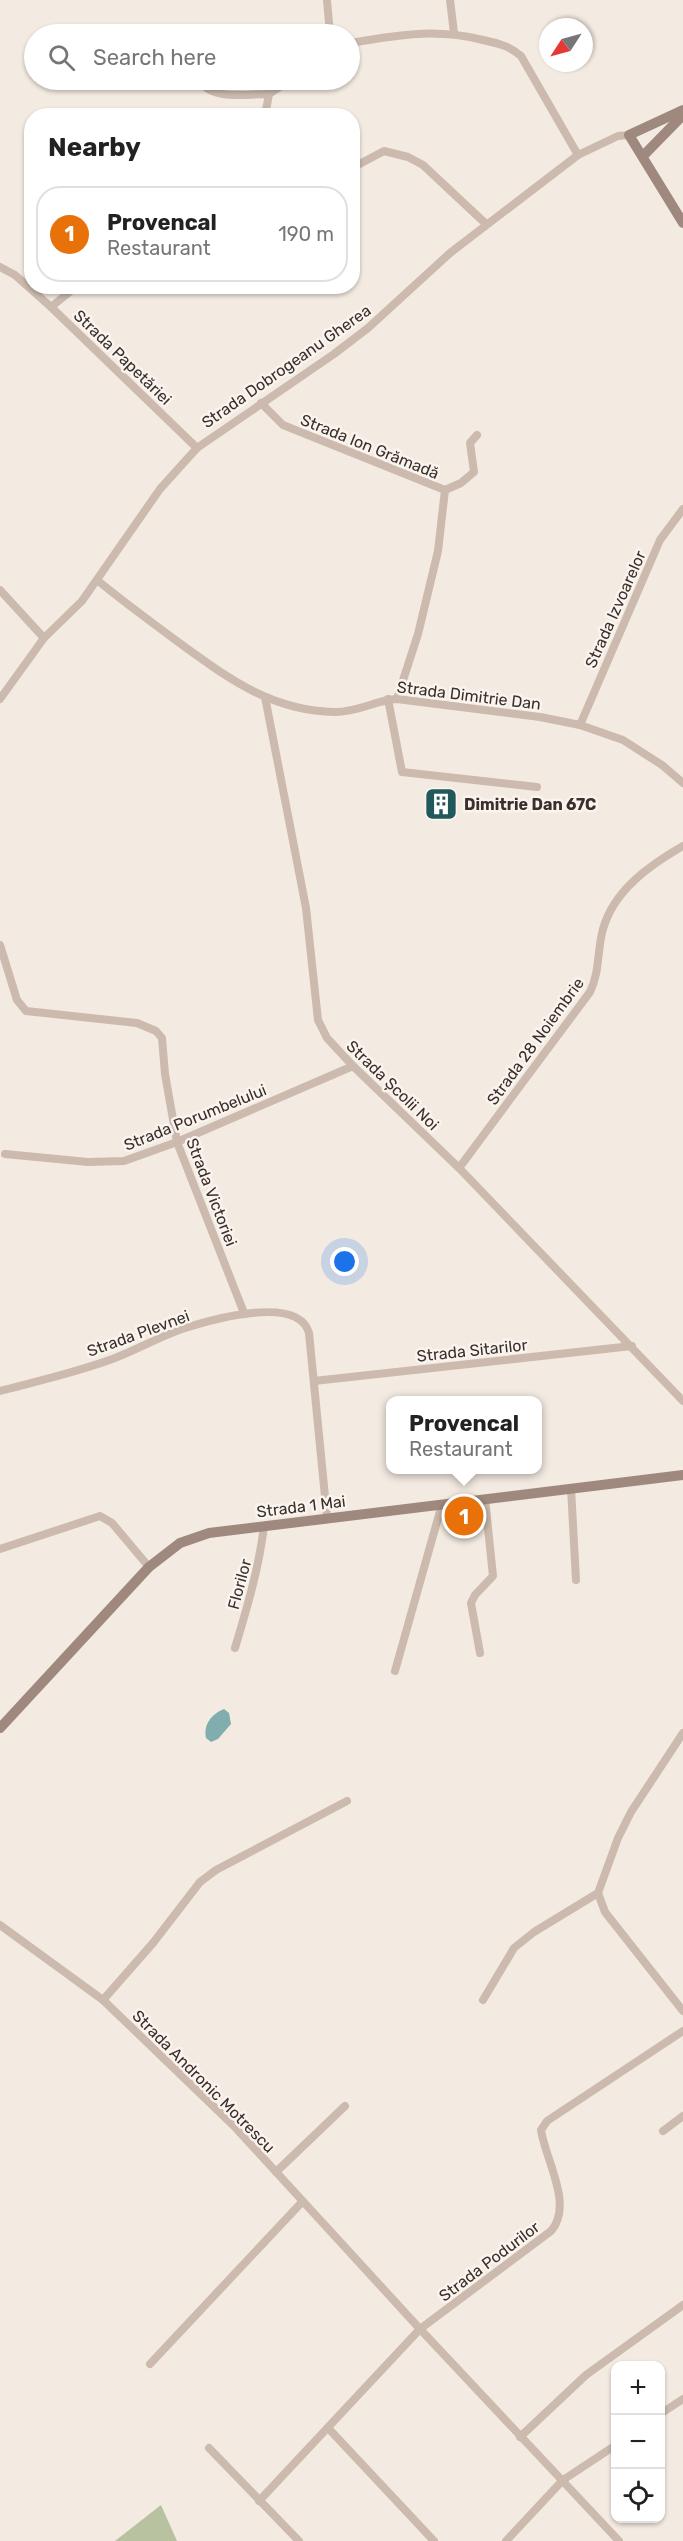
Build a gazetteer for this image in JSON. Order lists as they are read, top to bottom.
{
  "streets": {
    "main road": ["Strada Dobrogeanu Gherea", "Strada 1 Mai"],
    "street": [
      "Strada Papetăriei",
      "Strada Ion Grămadă",
      "Strada Izvoarelor",
      "Strada Dimitrie Dan",
      "Strada 28 Noiembrie",
      "Strada Școlii Noi",
      "Strada Porumbelului",
      "Strada Victoriei",
      "Strada Plevnei",
      "Strada Sitarilor",
      "Florilor",
      "Strada Andronic Motrescu",
      "Strada Podurilor"
    ]
  },
  "crossings": [
    ["Strada Papetăriei", "Strada Dobrogeanu Gherea"],
    ["Strada Dobrogeanu Gherea", "Strada Ion Grămadă"],
    ["Strada Dobrogeanu Gherea", "Strada Dimitrie Dan"],
    ["Strada Ion Grămadă", "Strada Dimitrie Dan"],
    ["Strada Izvoarelor", "Strada Dimitrie Dan"],
    ["Strada Dimitrie Dan", "Strada Școlii Noi"],
    ["Strada 28 Noiembrie", "Strada Școlii Noi"],
    ["Strada Școlii Noi", "Strada Porumbelului"],
    ["Strada Școlii Noi", "Strada Sitarilor"],
    ["Strada Porumbelului", "Strada Victoriei"],
    ["Strada Victoriei", "Strada Plevnei"],
    ["Strada Plevnei", "Strada Sitarilor"],
    ["Strada Plevnei", "Strada 1 Mai"],
    ["Strada 1 Mai", "Florilor"],
    ["Strada Andronic Motrescu", "Strada Podurilor"]
  ],
  "places": {
    "building": ["Dimitrie Dan 67C"]
  },
  "north": "bottom left",
  "page": {
    "search": "Search here",
    "heading": "Nearby",
    "list": [
      {
        "mark": "1",
        "name": "Provencal",
        "note": "Restaurant",
        "value": "190 m"
      }
    ],
    "popup": ["Provencal", "Restaurant"],
    "pins": "1",
    "map_buttons": ["+", "−"]
  }
}
